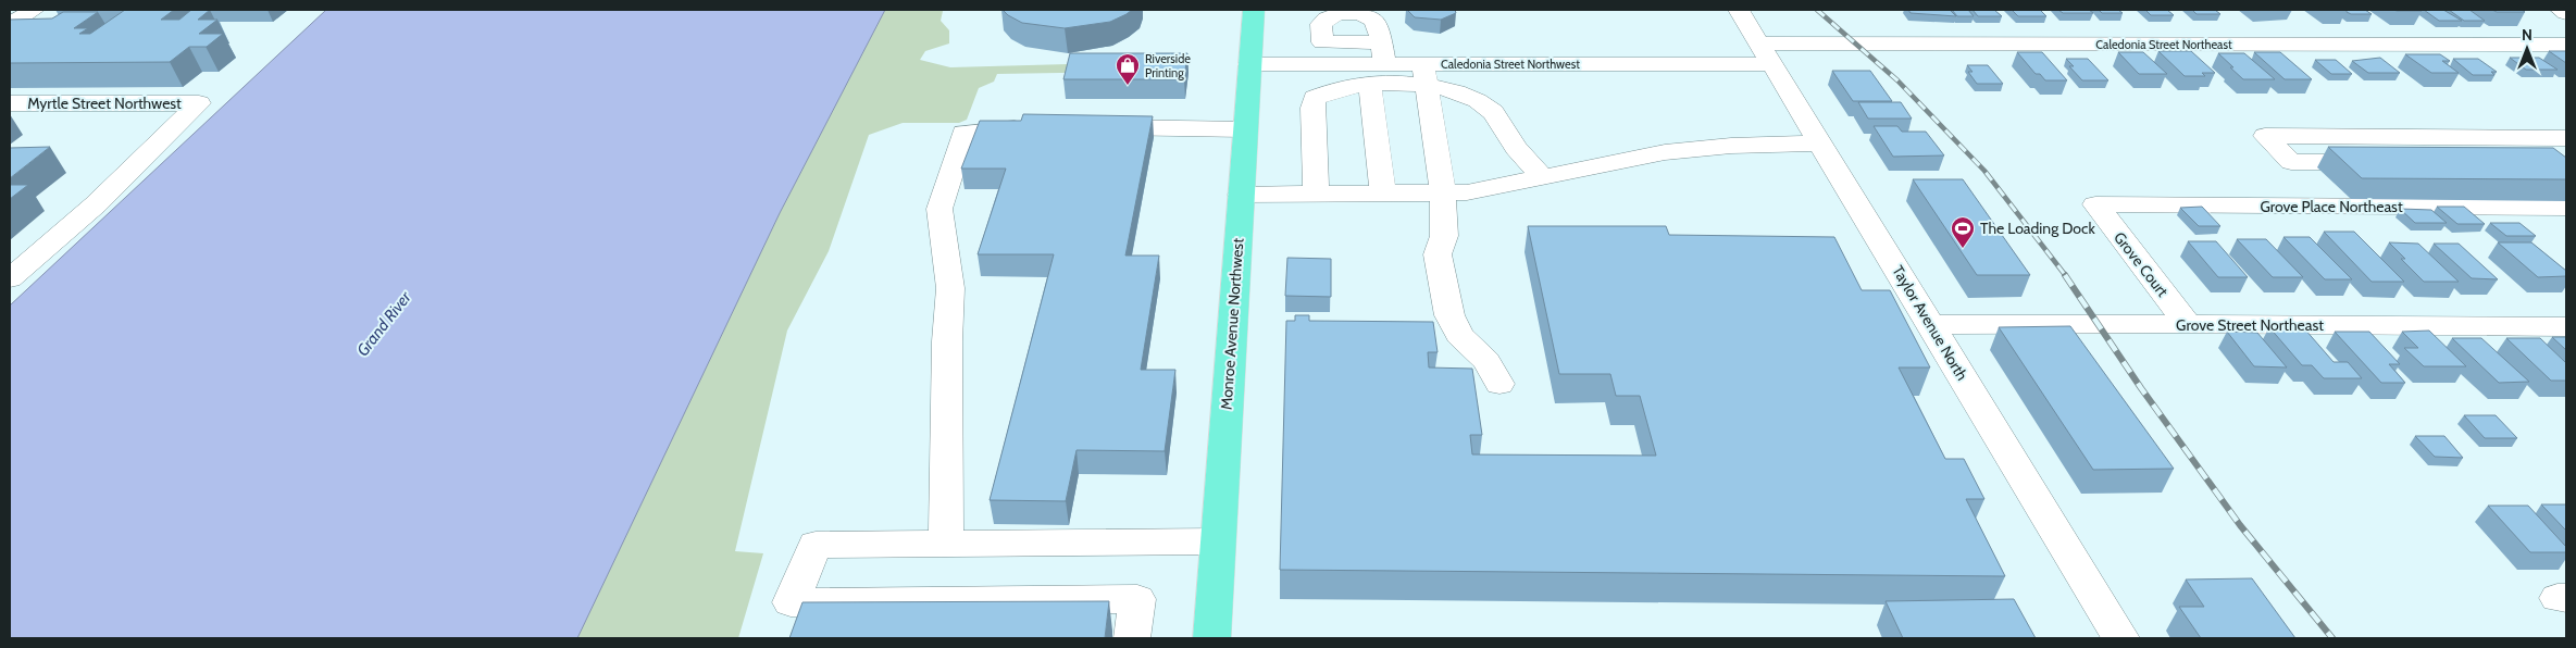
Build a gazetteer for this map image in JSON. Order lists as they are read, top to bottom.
{
  "streets": {
    "main road": ["Monroe Avenue Northwest"],
    "street": [
      "Caledonia Street Northeast",
      "Caledonia Street Northwest",
      "Myrtle Street Northwest",
      "Grove Place Northeast",
      "Grove Court",
      "Taylor Avenue North",
      "Grove Street Northeast"
    ]
  },
  "crossings": [
    ["Caledonia Street Northeast", "Caledonia Street Northwest"],
    ["Caledonia Street Northeast", "Taylor Avenue North"],
    ["Caledonia Street Northwest", "Taylor Avenue North"],
    ["Caledonia Street Northwest", "Monroe Avenue Northwest"],
    ["Grove Place Northeast", "Grove Court"],
    ["Grove Court", "Grove Street Northeast"],
    ["Taylor Avenue North", "Grove Street Northeast"]
  ],
  "water": ["Grand River"],
  "places": {
    "shop": ["Riverside Printing"],
    "sports": ["The Loading Dock"]
  },
  "north": "top"
}
